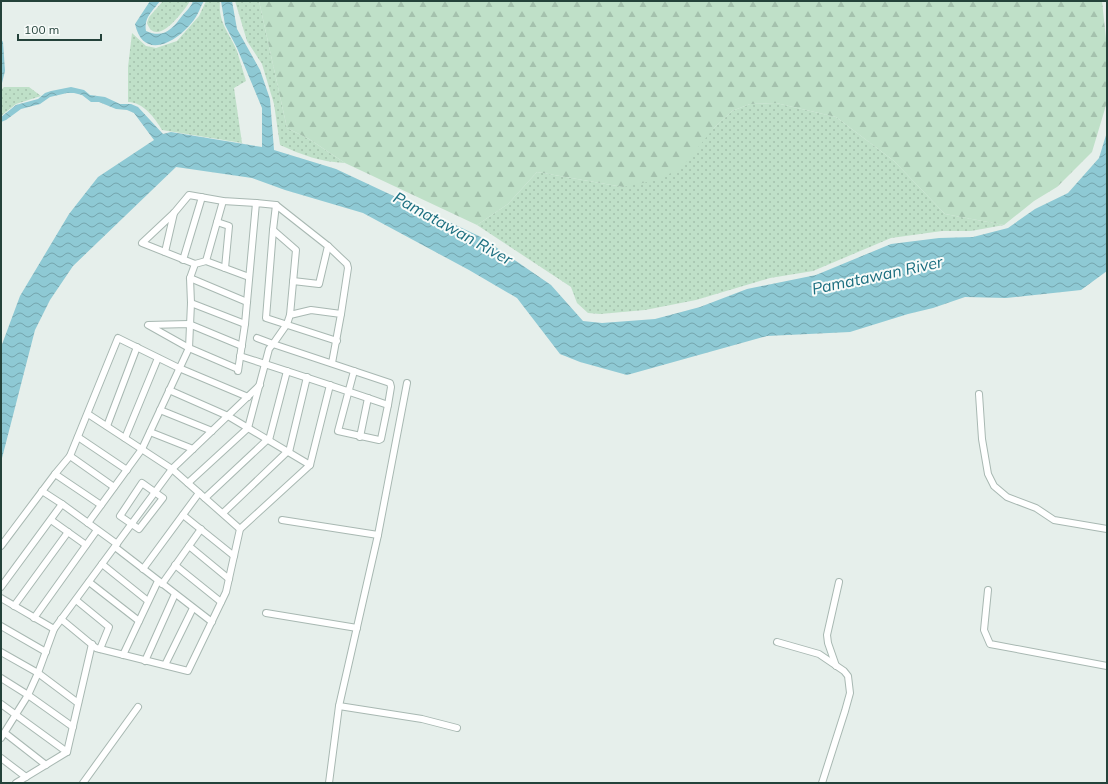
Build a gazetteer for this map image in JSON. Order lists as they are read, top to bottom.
{
  "water": ["Pamatawan River"],
  "scale_bar": "100 m"
}
